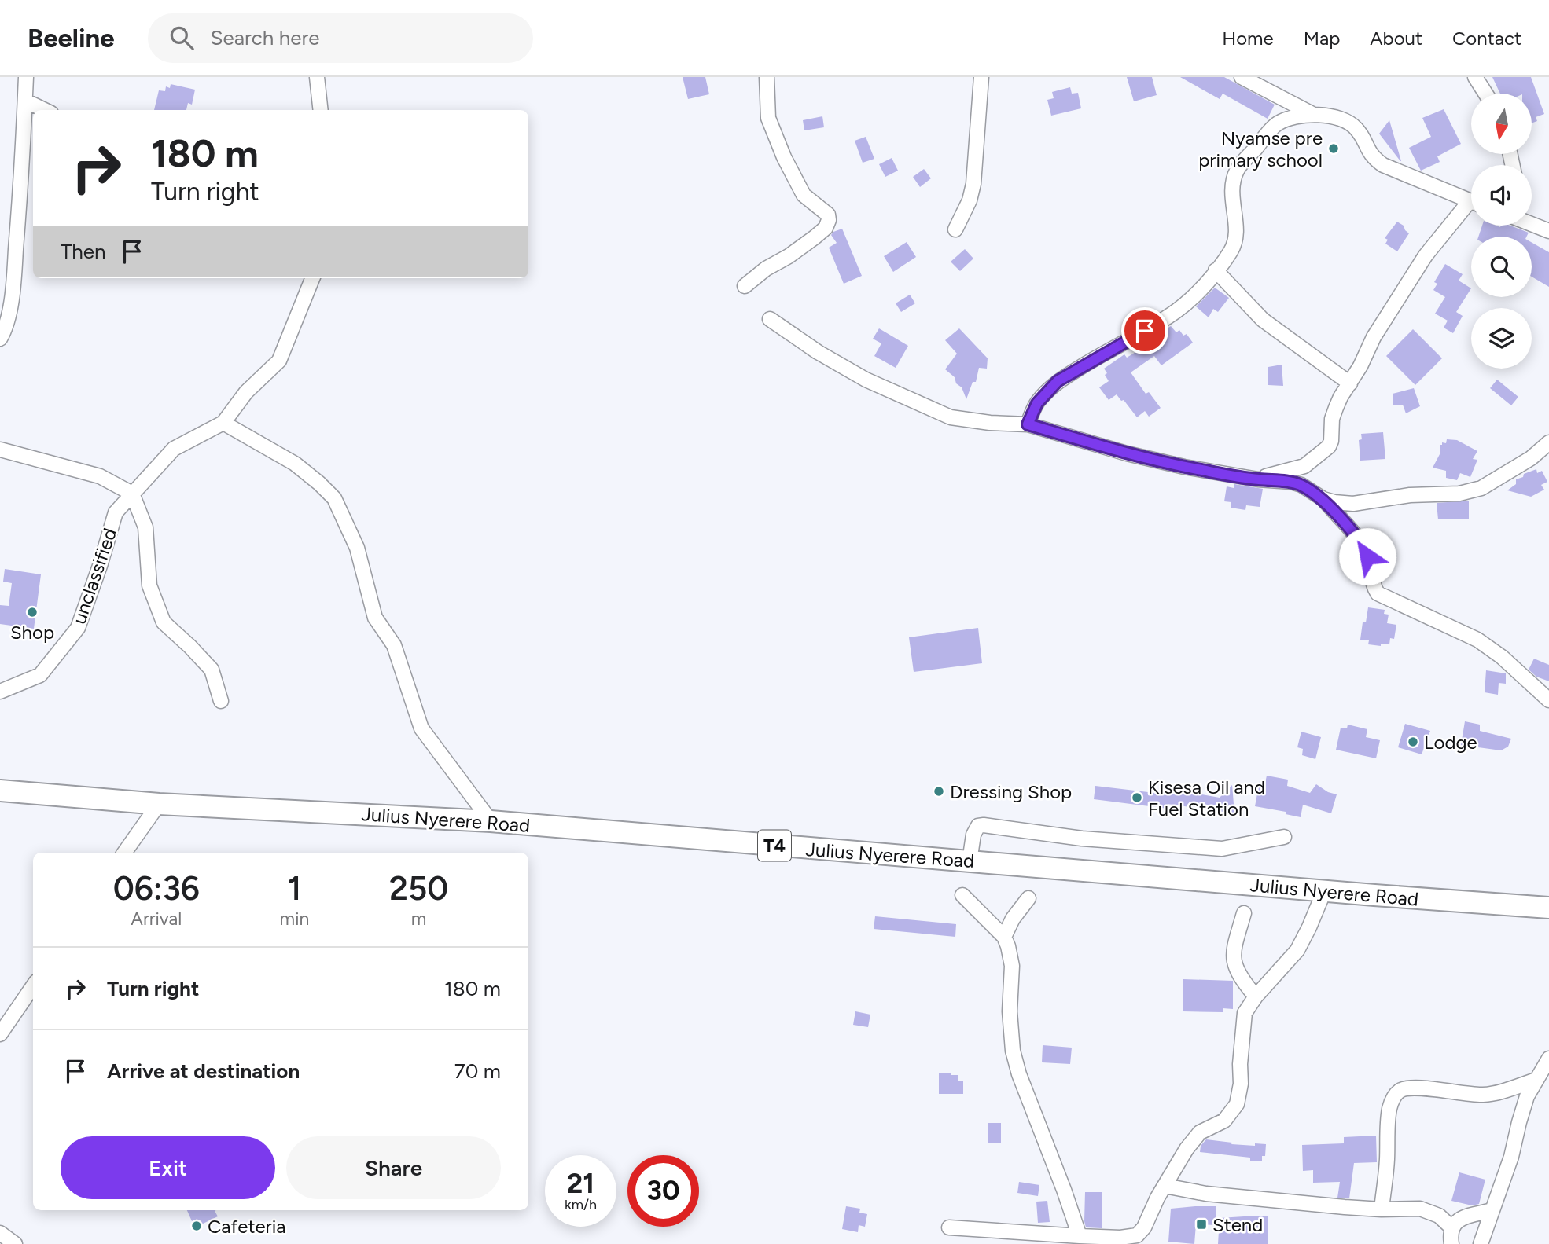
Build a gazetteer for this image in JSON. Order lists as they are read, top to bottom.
{
  "streets": {
    "highway": ["Julius Nyerere Road", "T4"],
    "street": ["unclassified"]
  },
  "places": {
    "other": [
      "Nyamse pre primary school",
      "Shop",
      "Lodge",
      "Dressing Shop",
      "Kisesa Oil and Fuel Station",
      "Cafeteria"
    ],
    "transit": ["Stend"]
  },
  "north": "bottom",
  "page": {
    "header": "Beeline",
    "search": "Search here",
    "nav": [
      "Home",
      "Map",
      "About",
      "Contact"
    ],
    "turn": ["180 m", "Turn right"],
    "then": "Then",
    "eta": [
      "06:36",
      "Arrival",
      "1",
      "min",
      "250",
      "m"
    ],
    "list": [
      {
        "name": "Turn right",
        "value": "180 m"
      },
      {
        "name": "Arrive at destination",
        "value": "70 m"
      }
    ],
    "buttons": ["Exit", "Share"],
    "speed": "21 km/h",
    "limit": "30"
  }
}
